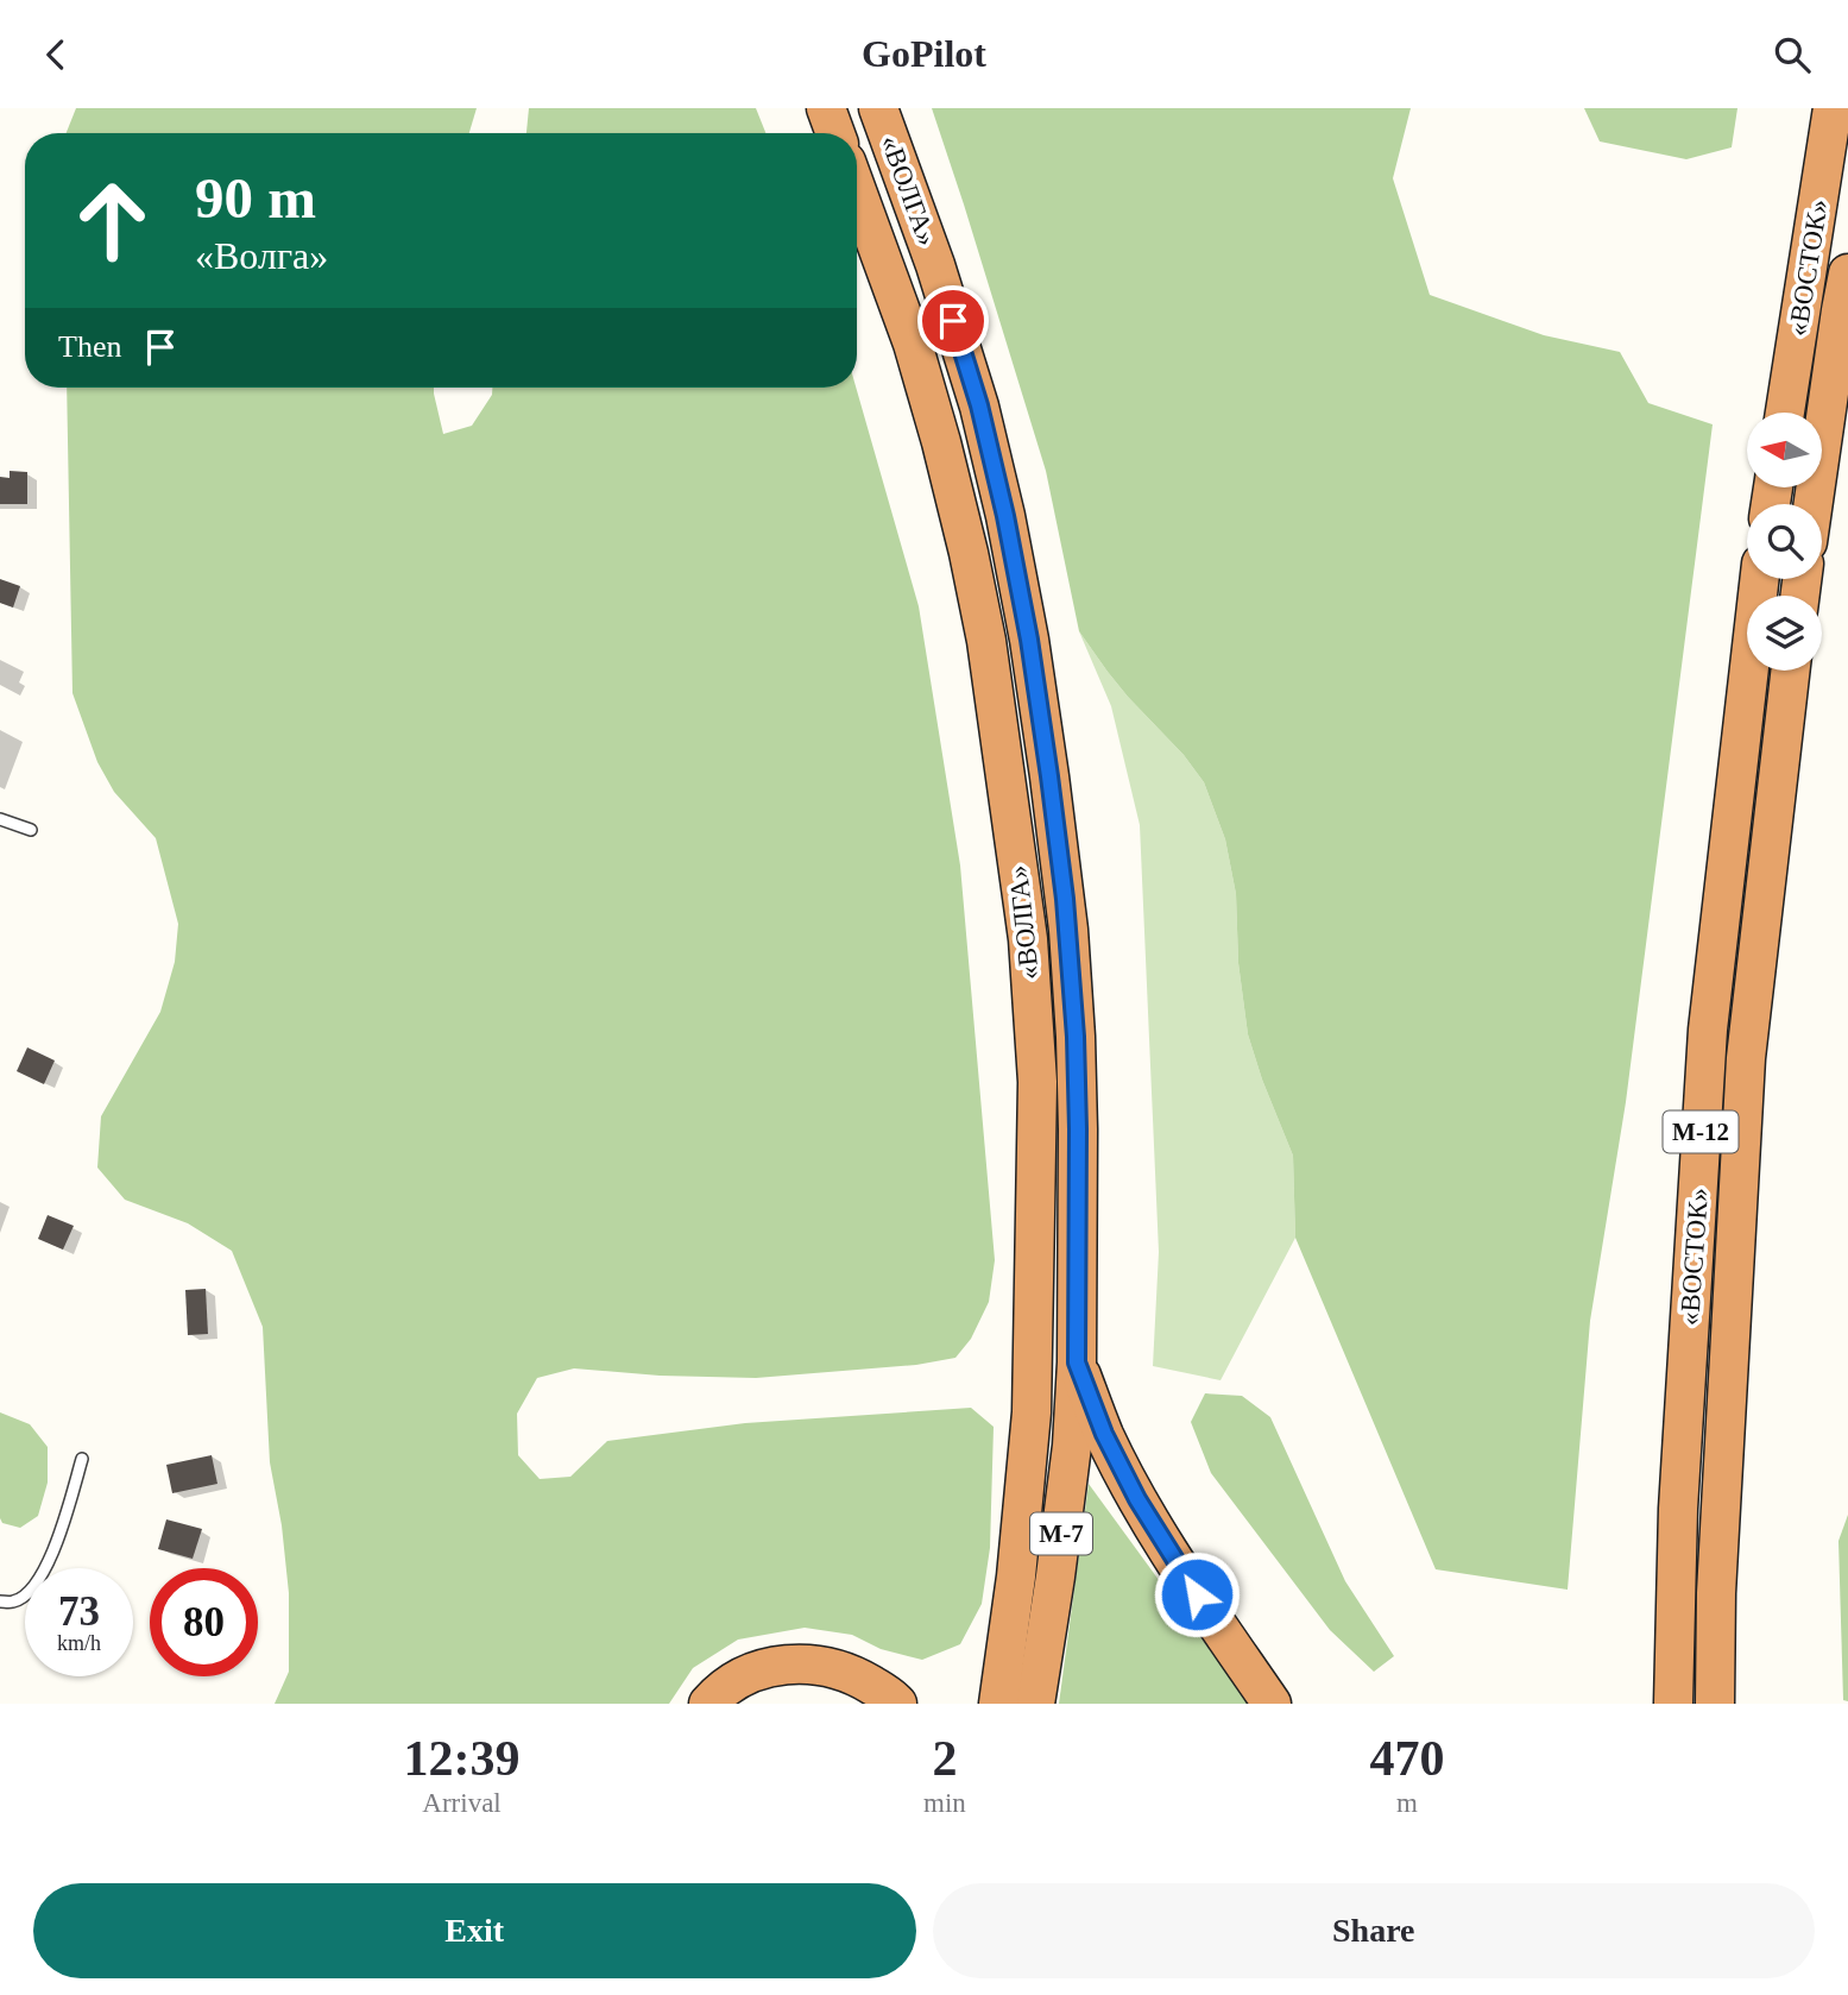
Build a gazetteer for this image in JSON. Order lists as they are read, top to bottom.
{
  "streets": {
    "highway": [
      "«ВОЛГА»",
      "«ВОСТОК»",
      "М-12",
      "М-7"
    ]
  },
  "north": "left",
  "page": {
    "header": "GoPilot",
    "turn": ["90 m", "«Волга»"],
    "then": "Then",
    "speed": "73 km/h",
    "limit": "80",
    "eta": [
      "12:39",
      "Arrival",
      "2",
      "min",
      "470",
      "m"
    ],
    "buttons": ["Exit", "Share"]
  }
}
